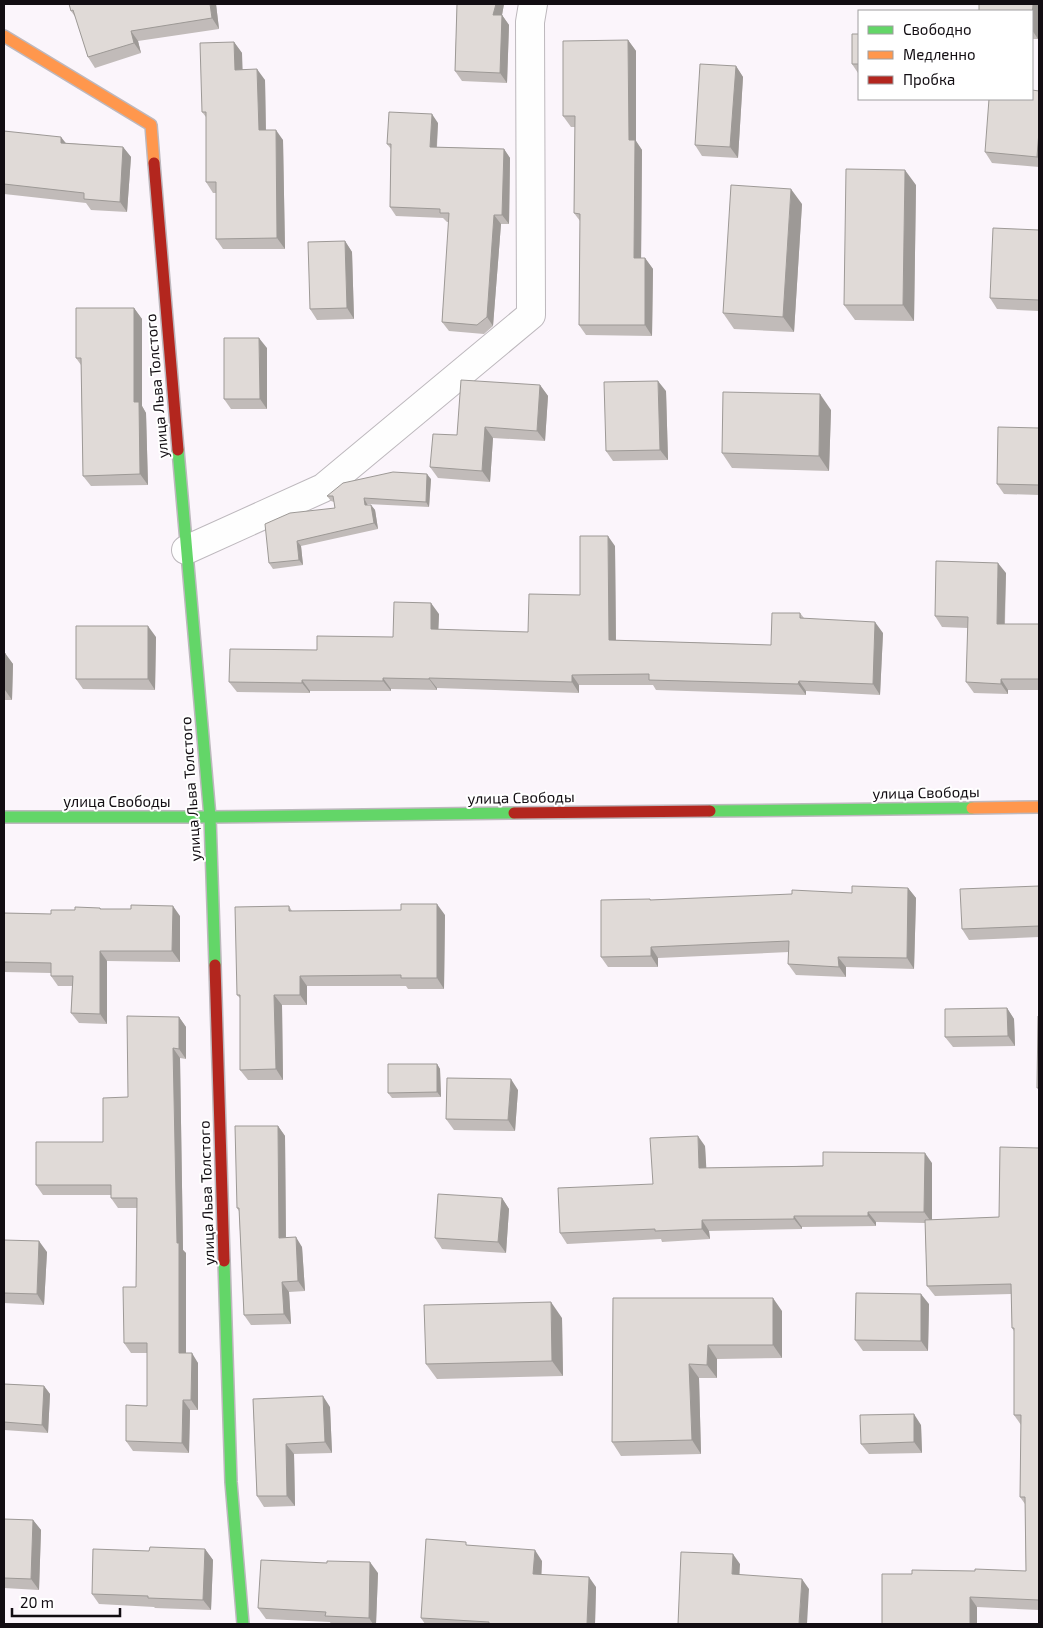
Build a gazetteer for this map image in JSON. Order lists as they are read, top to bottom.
{
  "streets": {
    "street": ["улица Льва Толстого", "улица Свободы"]
  },
  "crossings": [
    ["улица Льва Толстого", "улица Свободы"]
  ],
  "legend": ["Свободно", "Медленно", "Пробка"],
  "scale_bar": "20 m"
}
